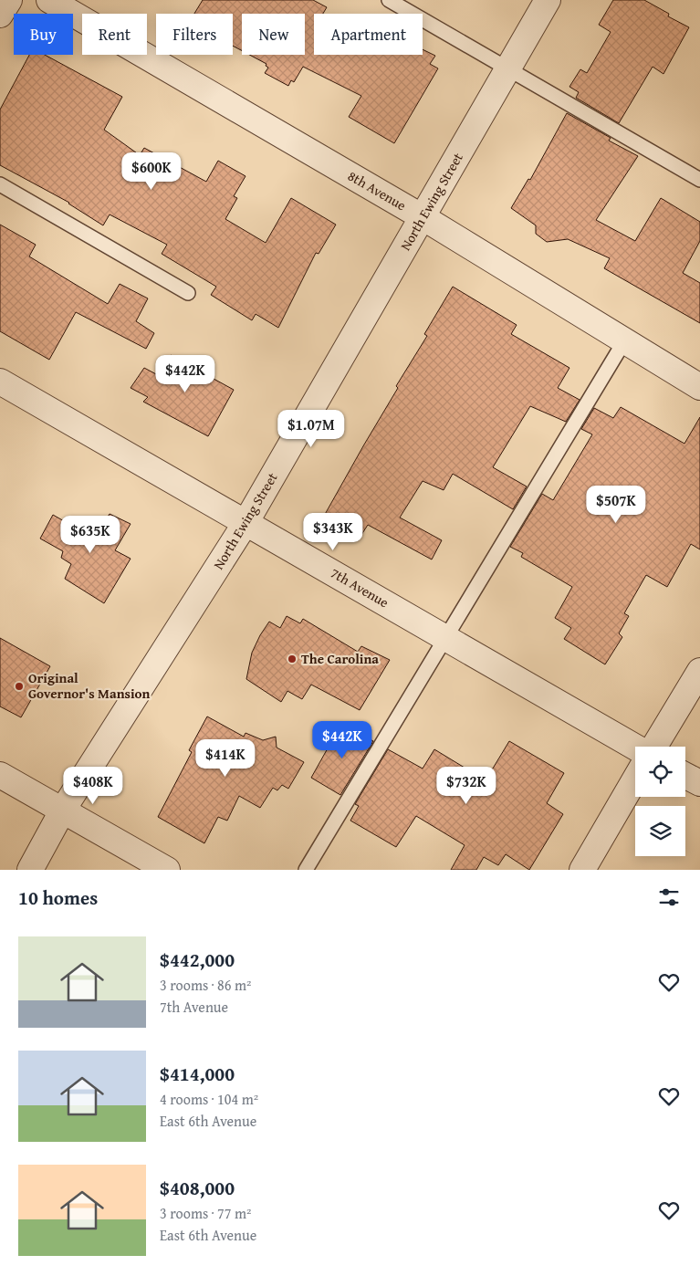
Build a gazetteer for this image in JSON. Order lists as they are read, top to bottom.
{
  "streets": {
    "street": ["8th Avenue", "North Ewing Street", "7th Avenue"]
  },
  "crossings": [
    ["8th Avenue", "North Ewing Street"],
    ["North Ewing Street", "7th Avenue"]
  ],
  "places": ["The Carolina", "Original Governor's Mansion"],
  "page": {
    "chip": [
      "Buy",
      "Rent",
      "Filters",
      "New",
      "Apartment"
    ],
    "price": [
      "$600K",
      "$442K",
      "$1.07M",
      "$507K",
      "$343K",
      "$635K",
      "$442K",
      "$414K",
      "$408K",
      "$732K"
    ],
    "heading": "10 homes",
    "list": [
      {
        "name": "$442,000",
        "note": "3 rooms · 86 m² · 7th Avenue"
      },
      {
        "name": "$414,000",
        "note": "4 rooms · 104 m² · East 6th Avenue"
      },
      {
        "name": "$408,000",
        "note": "3 rooms · 77 m² · East 6th Avenue"
      }
    ]
  }
}
